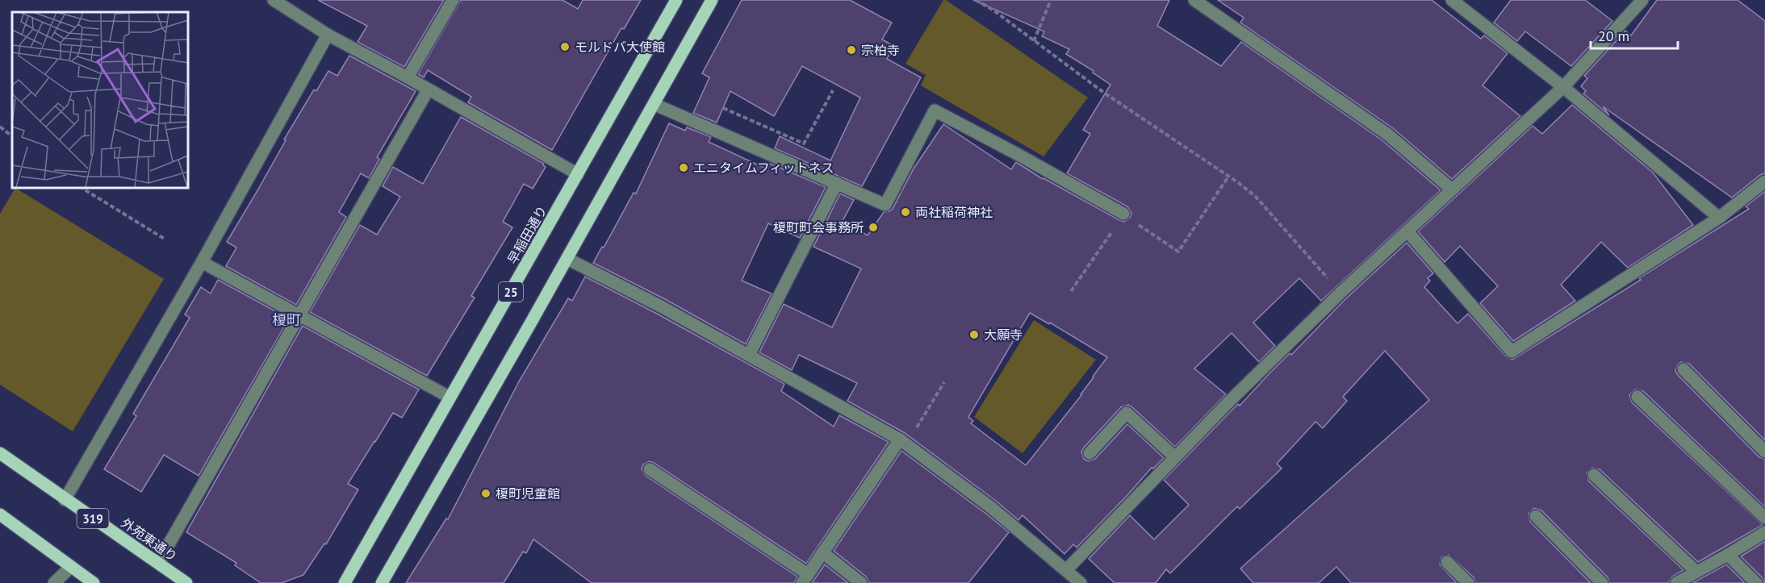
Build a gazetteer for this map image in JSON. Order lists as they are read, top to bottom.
{
  "streets": {
    "main road": [
      "早稲田通り",
      "25",
      "319",
      "外苑東通り"
    ]
  },
  "districts": ["榎町"],
  "places": [
    "モルドバ大使館",
    "宗柏寺",
    "エニタイムフィットネス",
    "両社稲荷神社",
    "榎町町会事務所",
    "大願寺",
    "榎町児童館"
  ],
  "scale_bar": "20 m"
}
